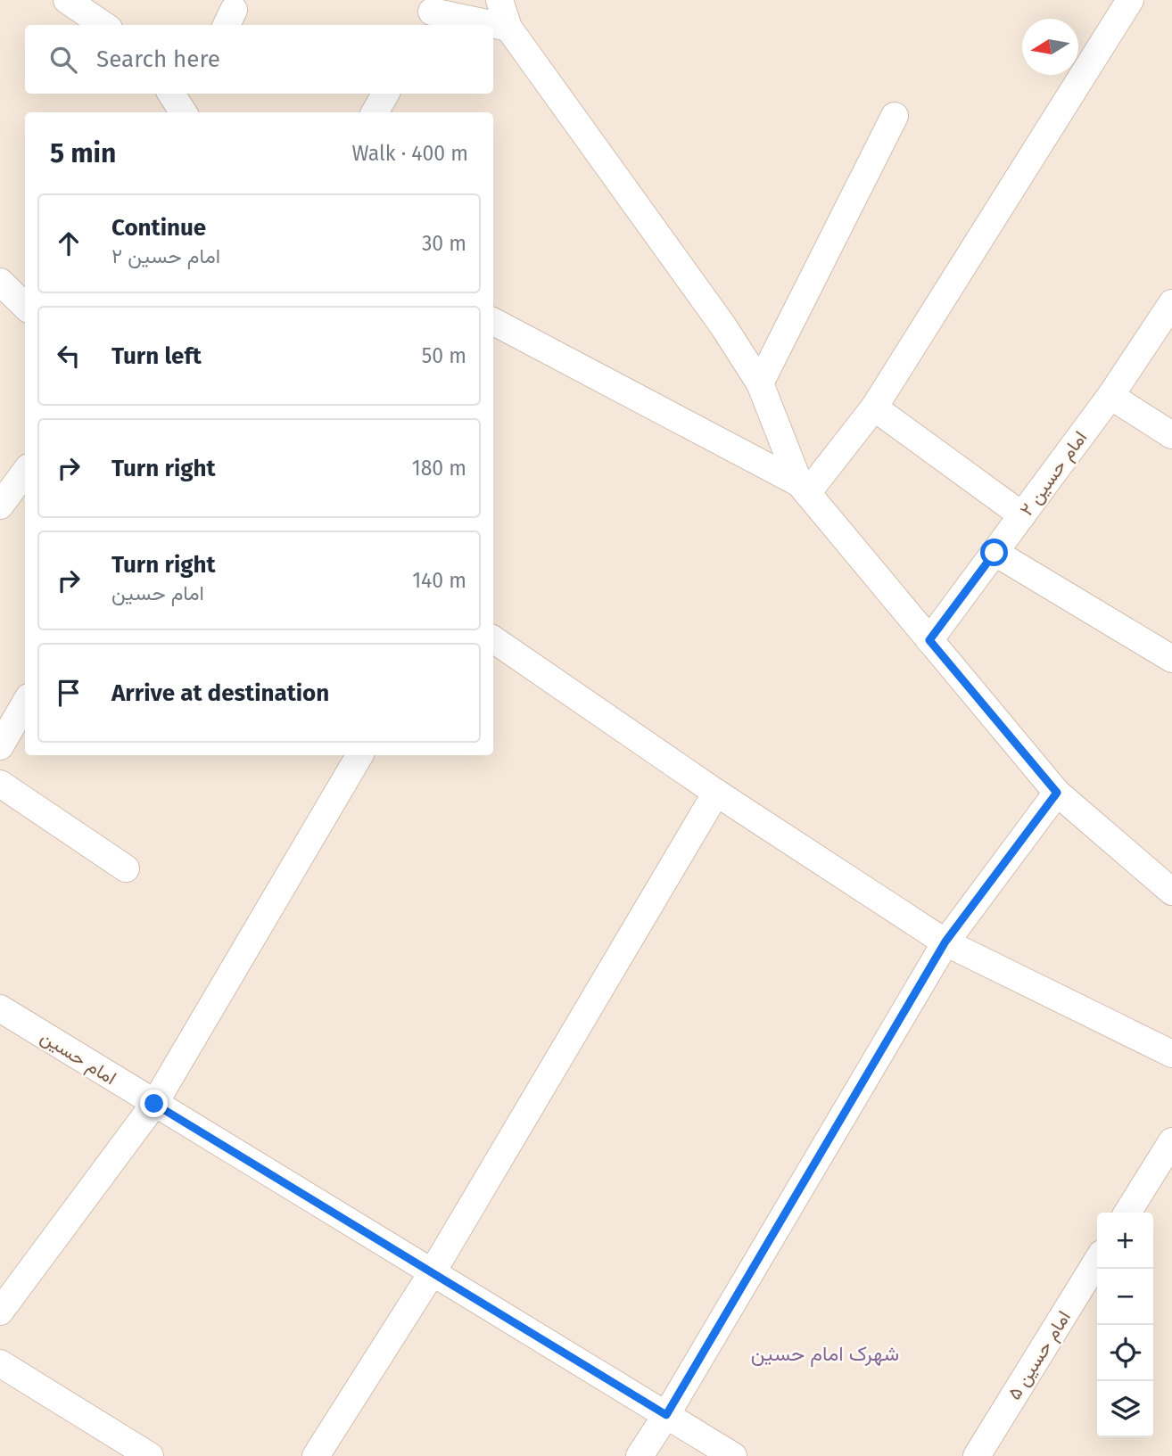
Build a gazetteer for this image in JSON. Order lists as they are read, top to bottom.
{
  "streets": {
    "street": ["امام حسین ۲", "امام حسین", "امام حسین ۵"]
  },
  "districts": ["شهرک امام حسین"],
  "north": "left",
  "page": {
    "search": "Search here",
    "heading": ["5 min", "Walk · 400 m"],
    "list": [
      ["Continue", "امام حسین ۲", "30 m"],
      ["Turn left", "50 m"],
      ["Turn right", "180 m"],
      ["Turn right", "امام حسین", "140 m"],
      "Arrive at destination"
    ],
    "map_buttons": ["+", "−"]
  }
}
